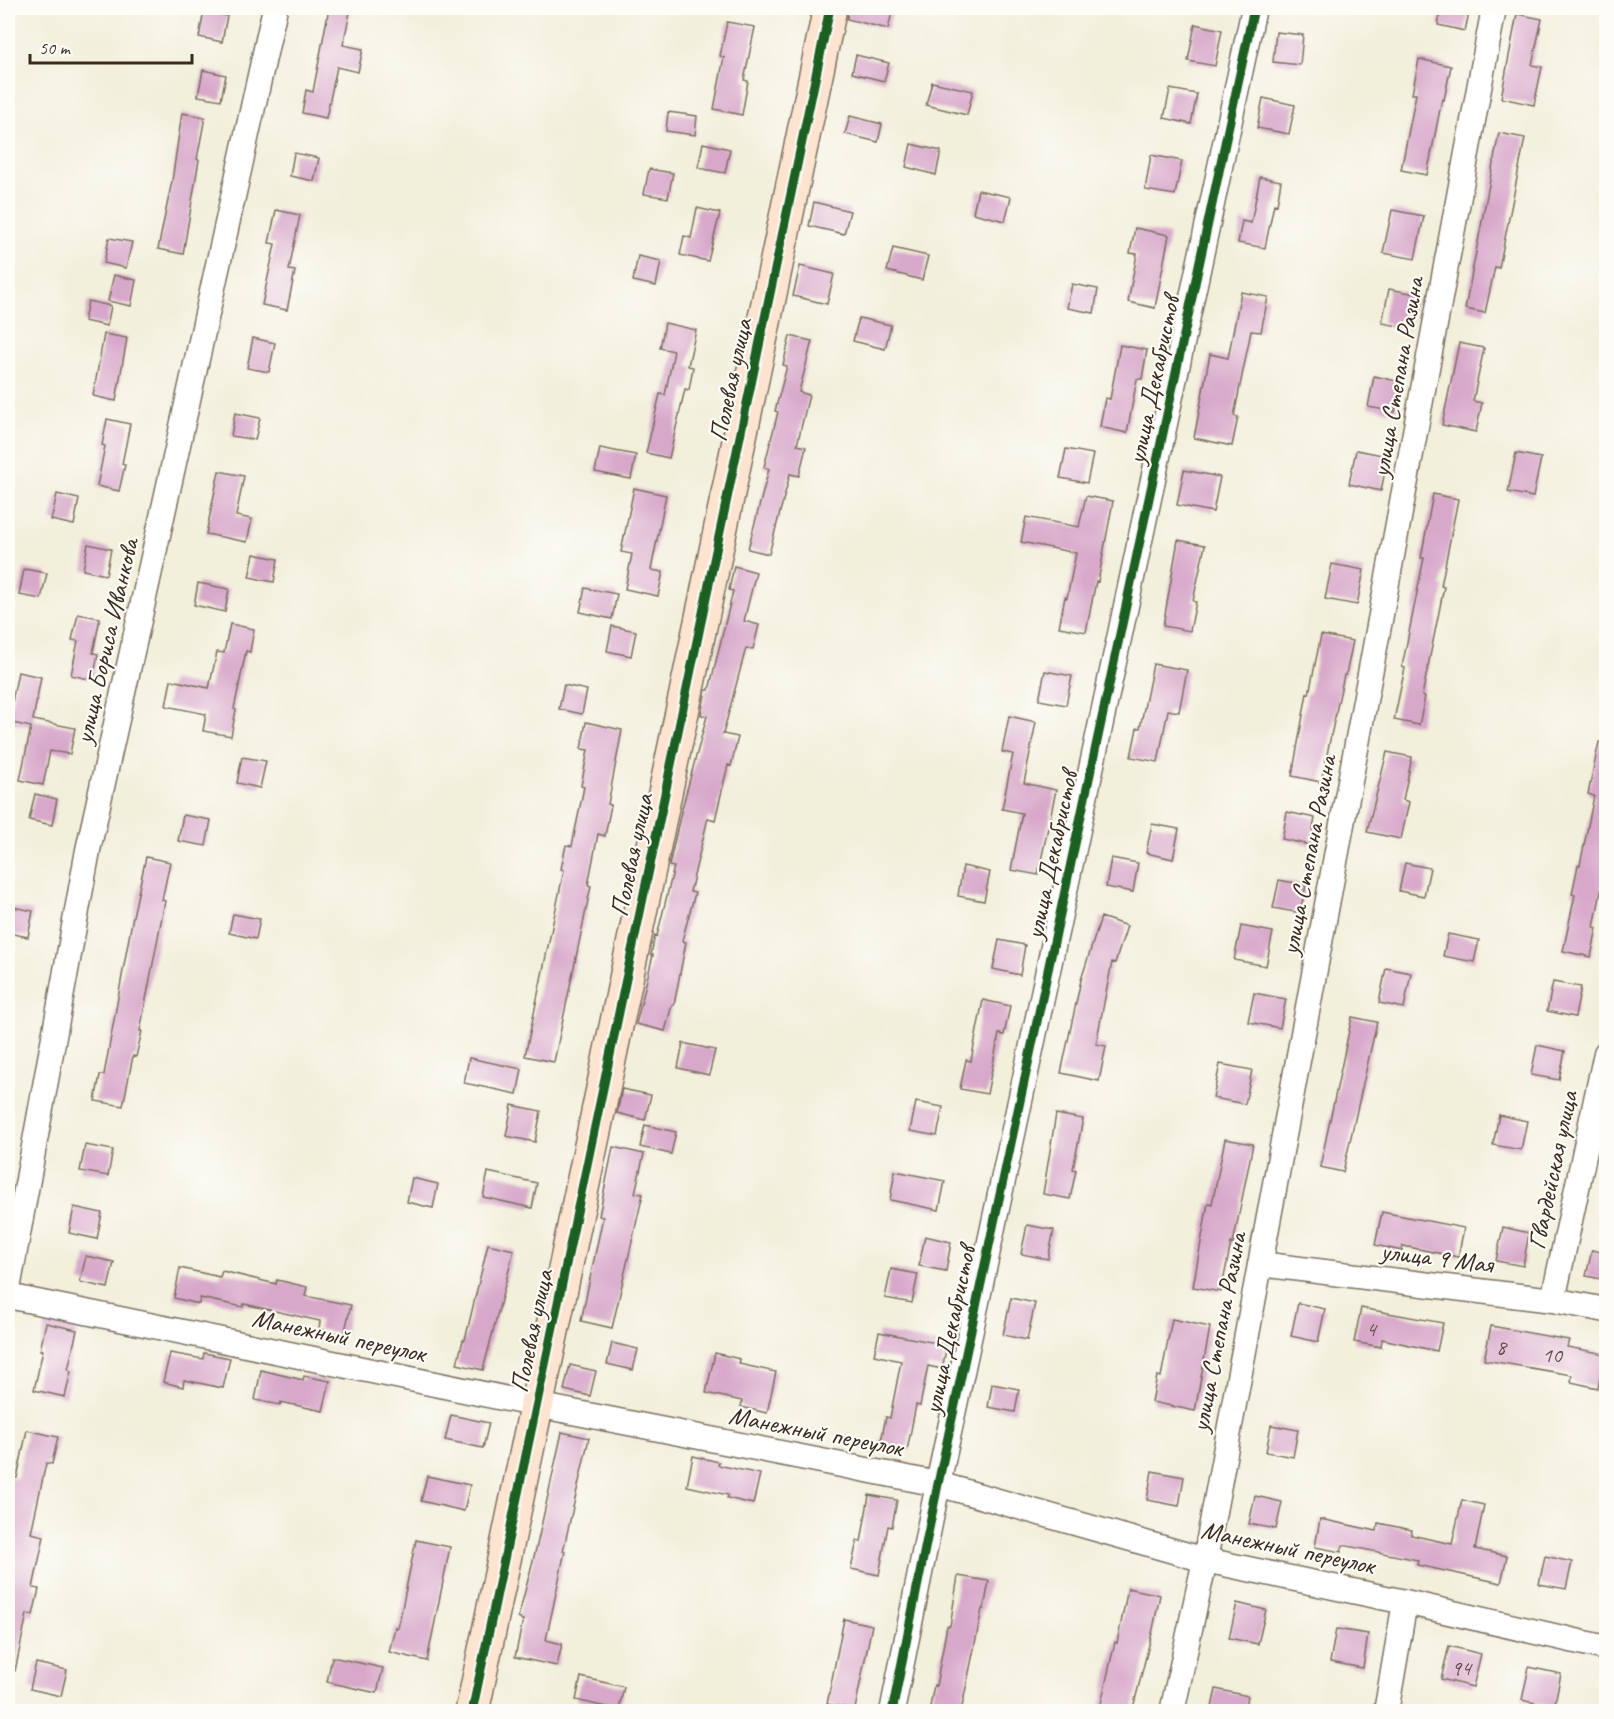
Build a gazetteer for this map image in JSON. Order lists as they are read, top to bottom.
{
  "streets": {
    "street": [
      "улица Степана Разина",
      "Полевая улица",
      "улица Декабристов",
      "улица Бориса Иванкова",
      "Гвардейская улица",
      "улица 9 Мая",
      "Манежный переулок"
    ]
  },
  "crossings": [
    ["улица Степана Разина", "улица 9 Мая"],
    ["улица Степана Разина", "Манежный переулок"],
    ["Полевая улица", "Манежный переулок"],
    ["улица Декабристов", "Манежный переулок"],
    ["Гвардейская улица", "улица 9 Мая"]
  ],
  "house_numbers": [
    "4",
    "8",
    "10",
    "94"
  ],
  "scale_bar": "50 m"
}
